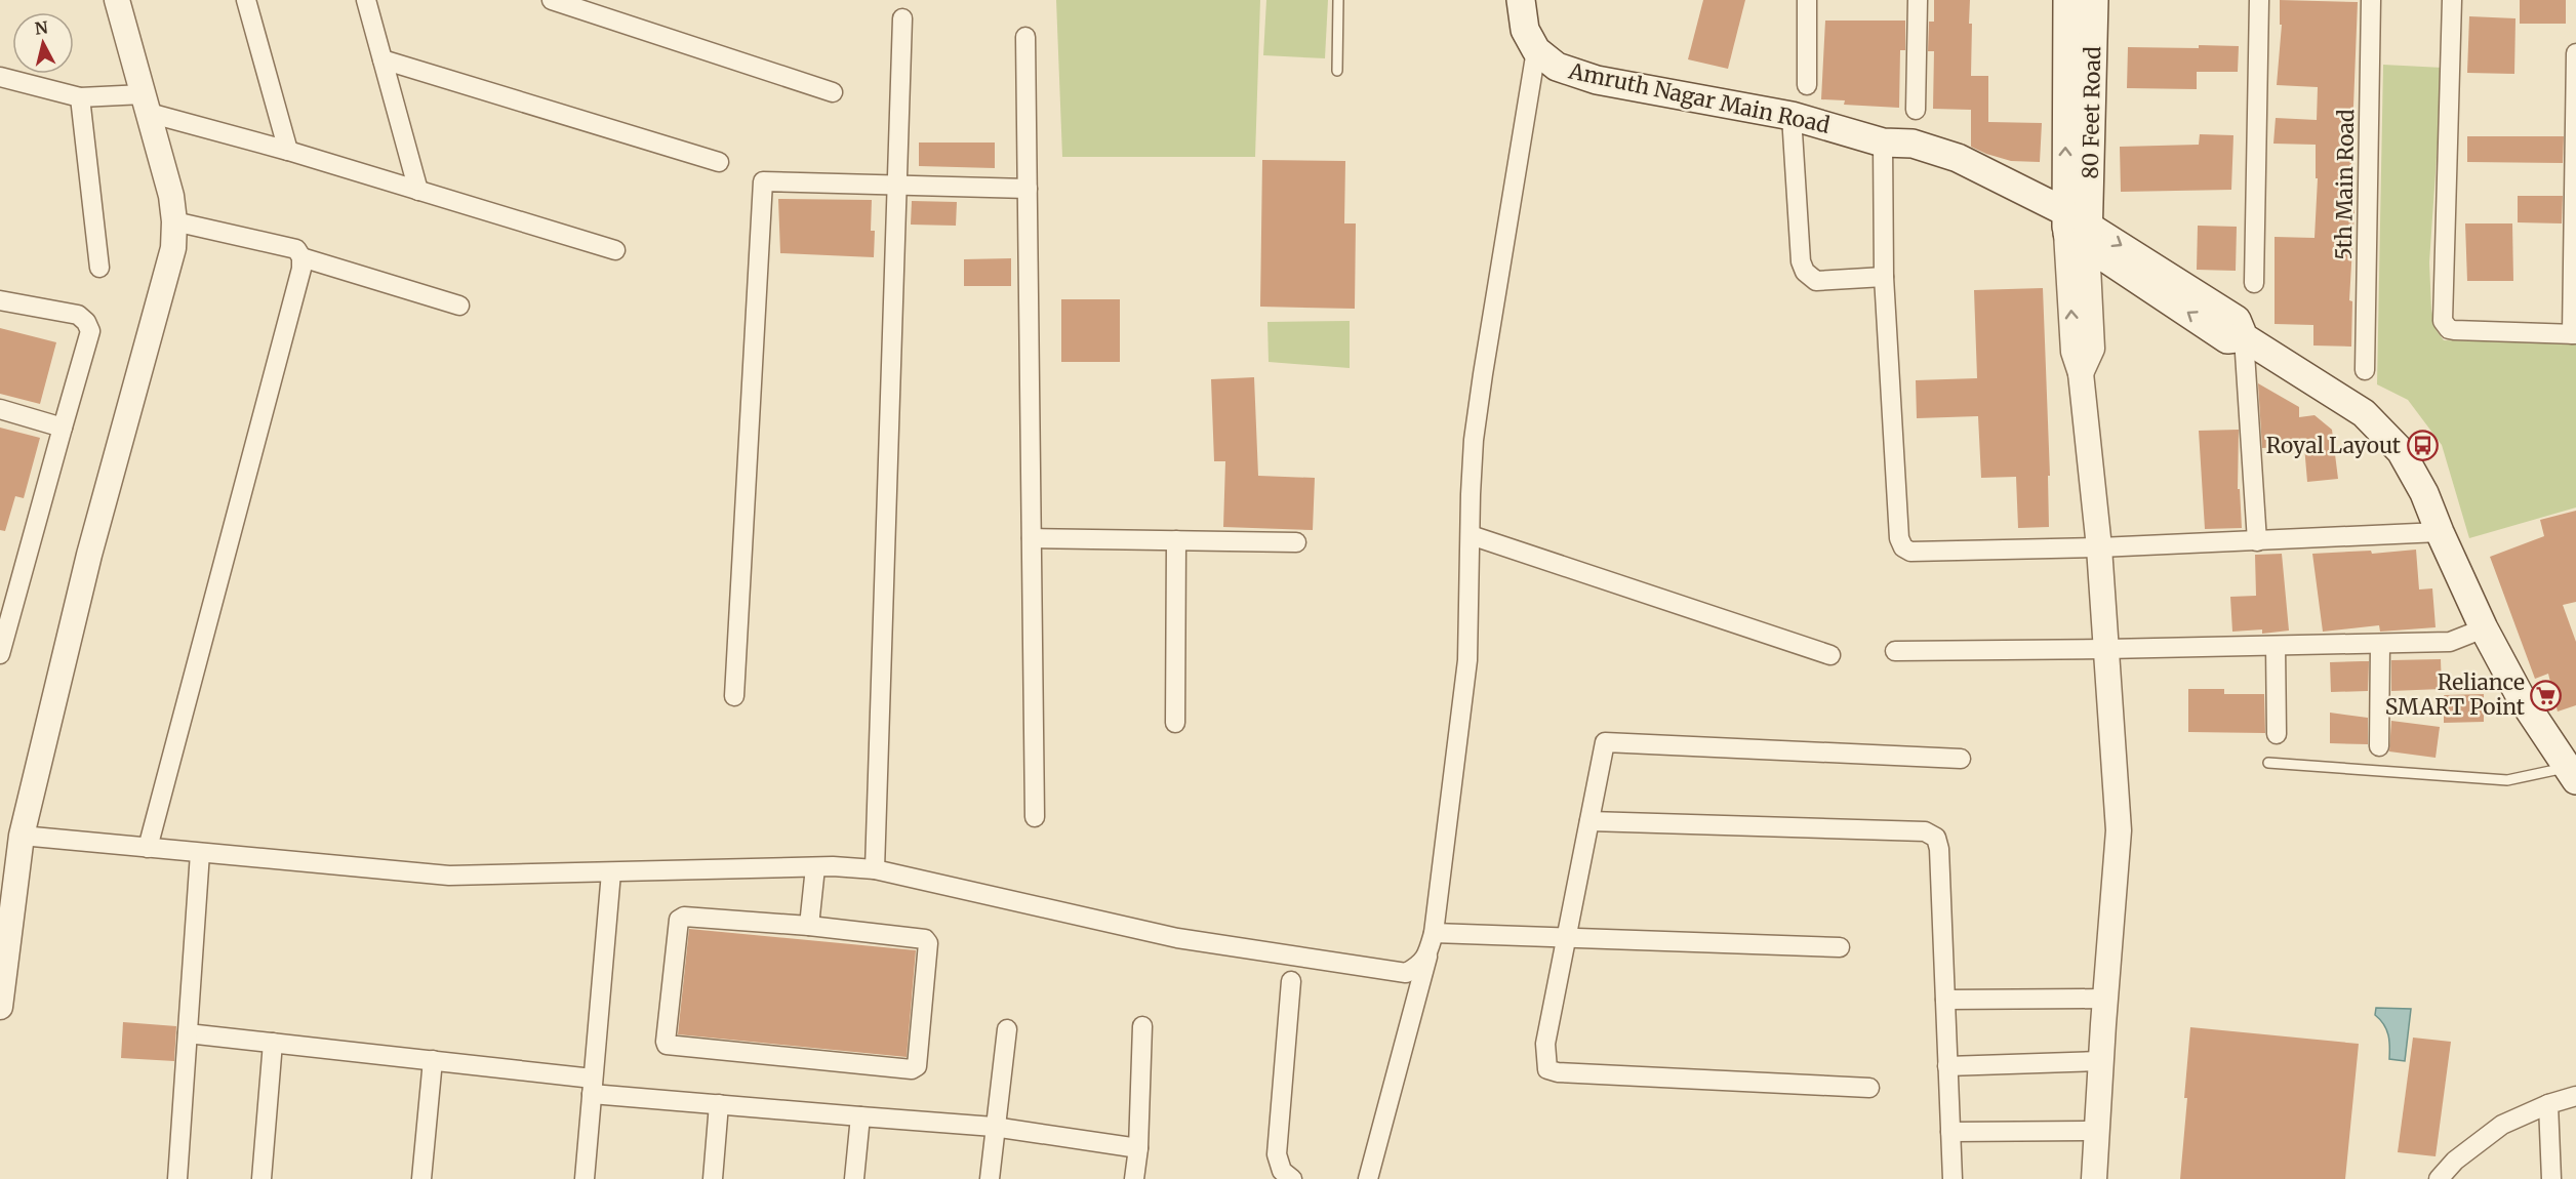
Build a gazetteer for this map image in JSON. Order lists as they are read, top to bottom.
{
  "streets": {
    "main road": ["Amruth Nagar Main Road", "80 Feet Road"],
    "street": ["5th Main Road"]
  },
  "crossings": [
    ["Amruth Nagar Main Road", "80 Feet Road"]
  ],
  "places": {
    "bus stop": ["Royal Layout"],
    "supermarket": ["Reliance SMART Point"]
  },
  "north": "top"
}
